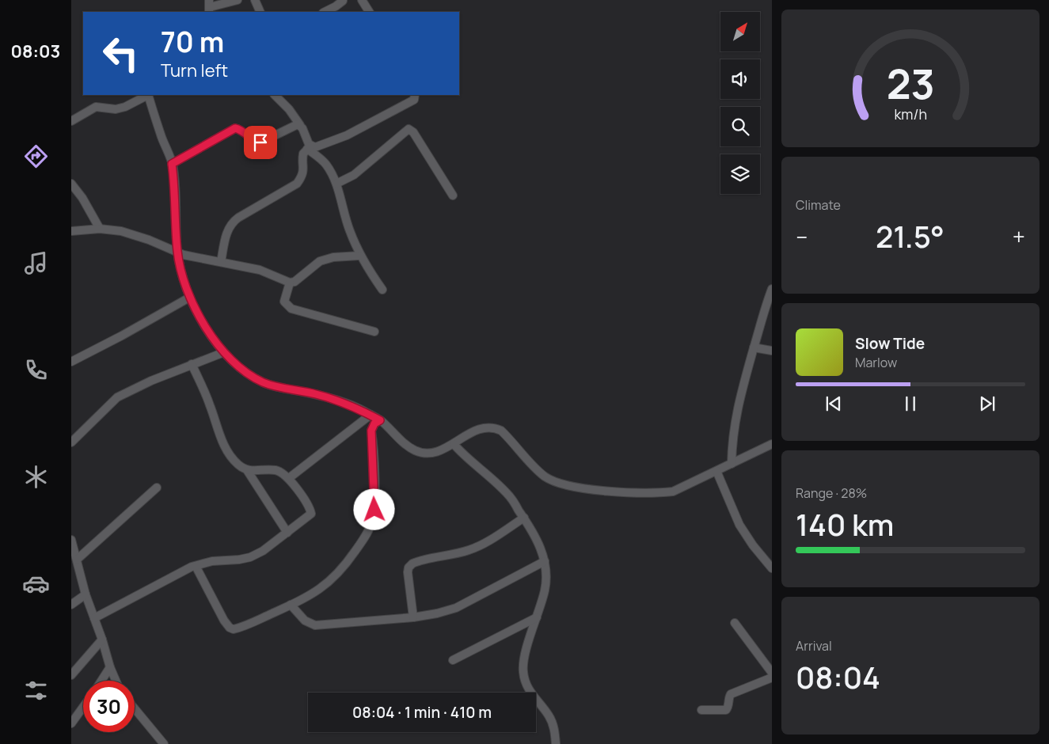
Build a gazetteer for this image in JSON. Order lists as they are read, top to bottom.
{
  "north": "top right",
  "page": {
    "tabs": "08:03",
    "turn": ["70 m", "Turn left"],
    "tile": [
      "Climate",
      ["Range · 28%", "140 km"],
      ["Arrival", "08:04"]
    ],
    "heat": ["−", "21.5°", "+"],
    "song": ["Slow Tide", "Marlow"],
    "limit": "30",
    "trip": "08:04 · 1 min · 410 m",
    "gauge": ["23", "km/h"]
  }
}
